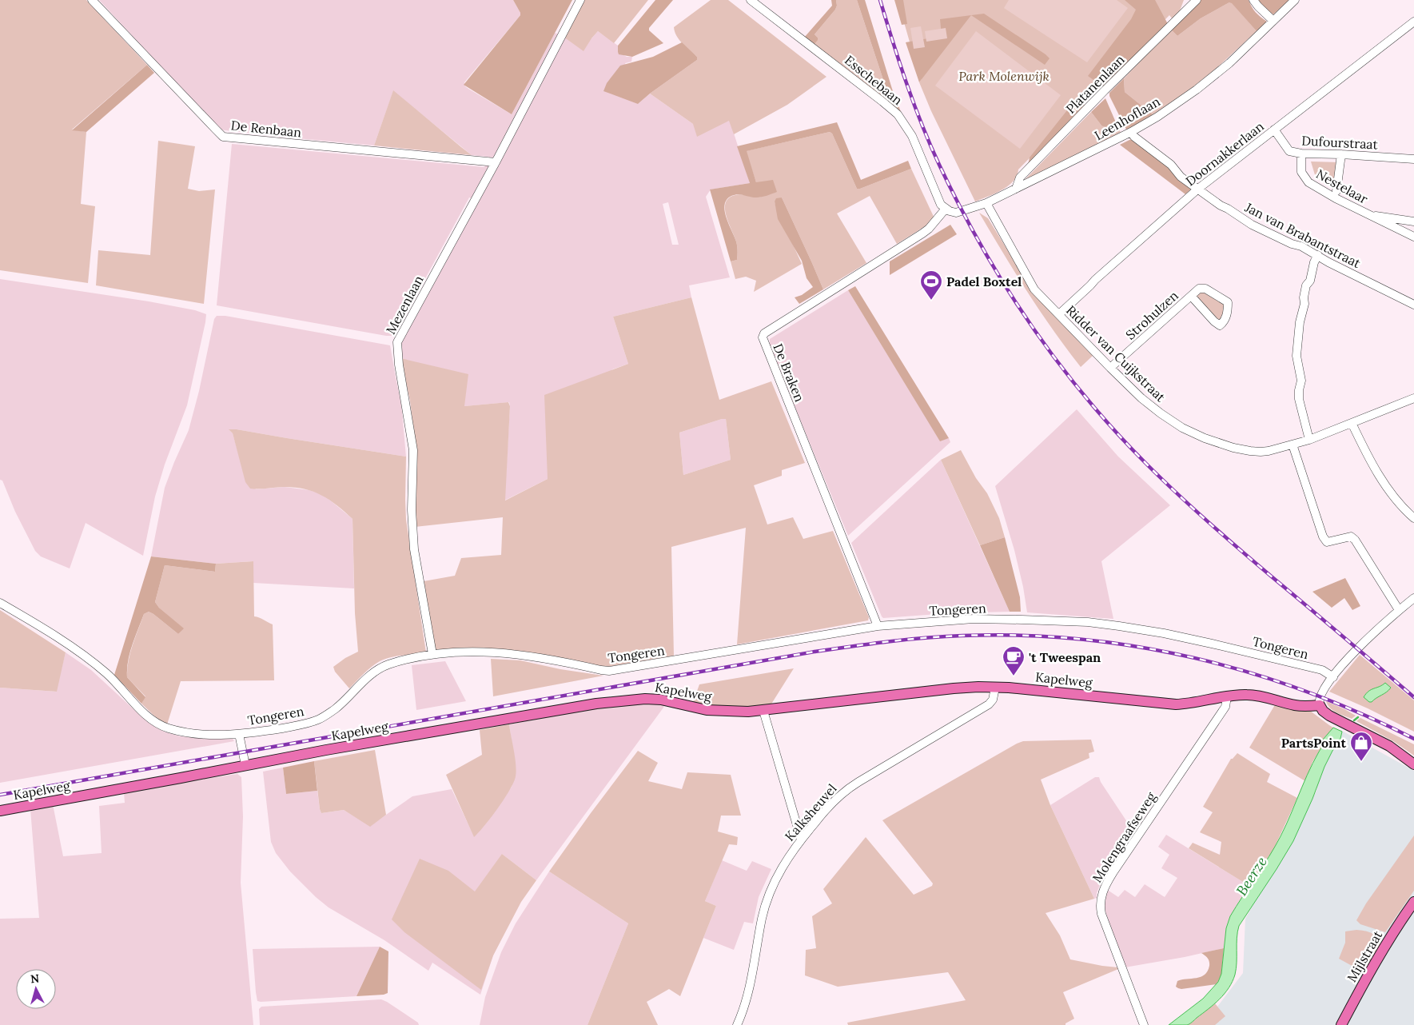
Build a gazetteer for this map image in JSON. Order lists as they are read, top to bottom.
{
  "streets": {
    "main road": ["Kapelweg", "Mijlstraat"],
    "street": [
      "Esschebaan",
      "Platanenlaan",
      "Leenhoflaan",
      "De Renbaan",
      "Dufourstraat",
      "Doornakkerlaan",
      "Nestelaar",
      "Jan van Brabantstraat",
      "Mezenlaan",
      "Strohulzen",
      "Ridder van Cuijkstraat",
      "De Braken",
      "Tongeren",
      "Kalksheuvel",
      "Molengraafseweg"
    ]
  },
  "crossings": [
    ["Esschebaan", "Leenhoflaan"],
    ["Esschebaan", "De Braken"],
    ["Platanenlaan", "Leenhoflaan"],
    ["Leenhoflaan", "Jan van Brabantstraat"],
    ["Leenhoflaan", "Ridder van Cuijkstraat"],
    ["Leenhoflaan", "De Braken"],
    ["De Renbaan", "Mezenlaan"],
    ["Dufourstraat", "Doornakkerlaan"],
    ["Dufourstraat", "Nestelaar"],
    ["Doornakkerlaan", "Jan van Brabantstraat"],
    ["Doornakkerlaan", "Ridder van Cuijkstraat"],
    ["Mezenlaan", "Tongeren"],
    ["Strohulzen", "Ridder van Cuijkstraat"],
    ["De Braken", "Tongeren"],
    ["Kapelweg", "Kalksheuvel"],
    ["Kapelweg", "Molengraafseweg"]
  ],
  "water": ["Beerze"],
  "parks": ["Park Molenwijk"],
  "places": {
    "sports": ["Padel Boxtel"],
    "cafe": ["'t Tweespan"],
    "shop": ["PartsPoint"]
  },
  "north": "top"
}
